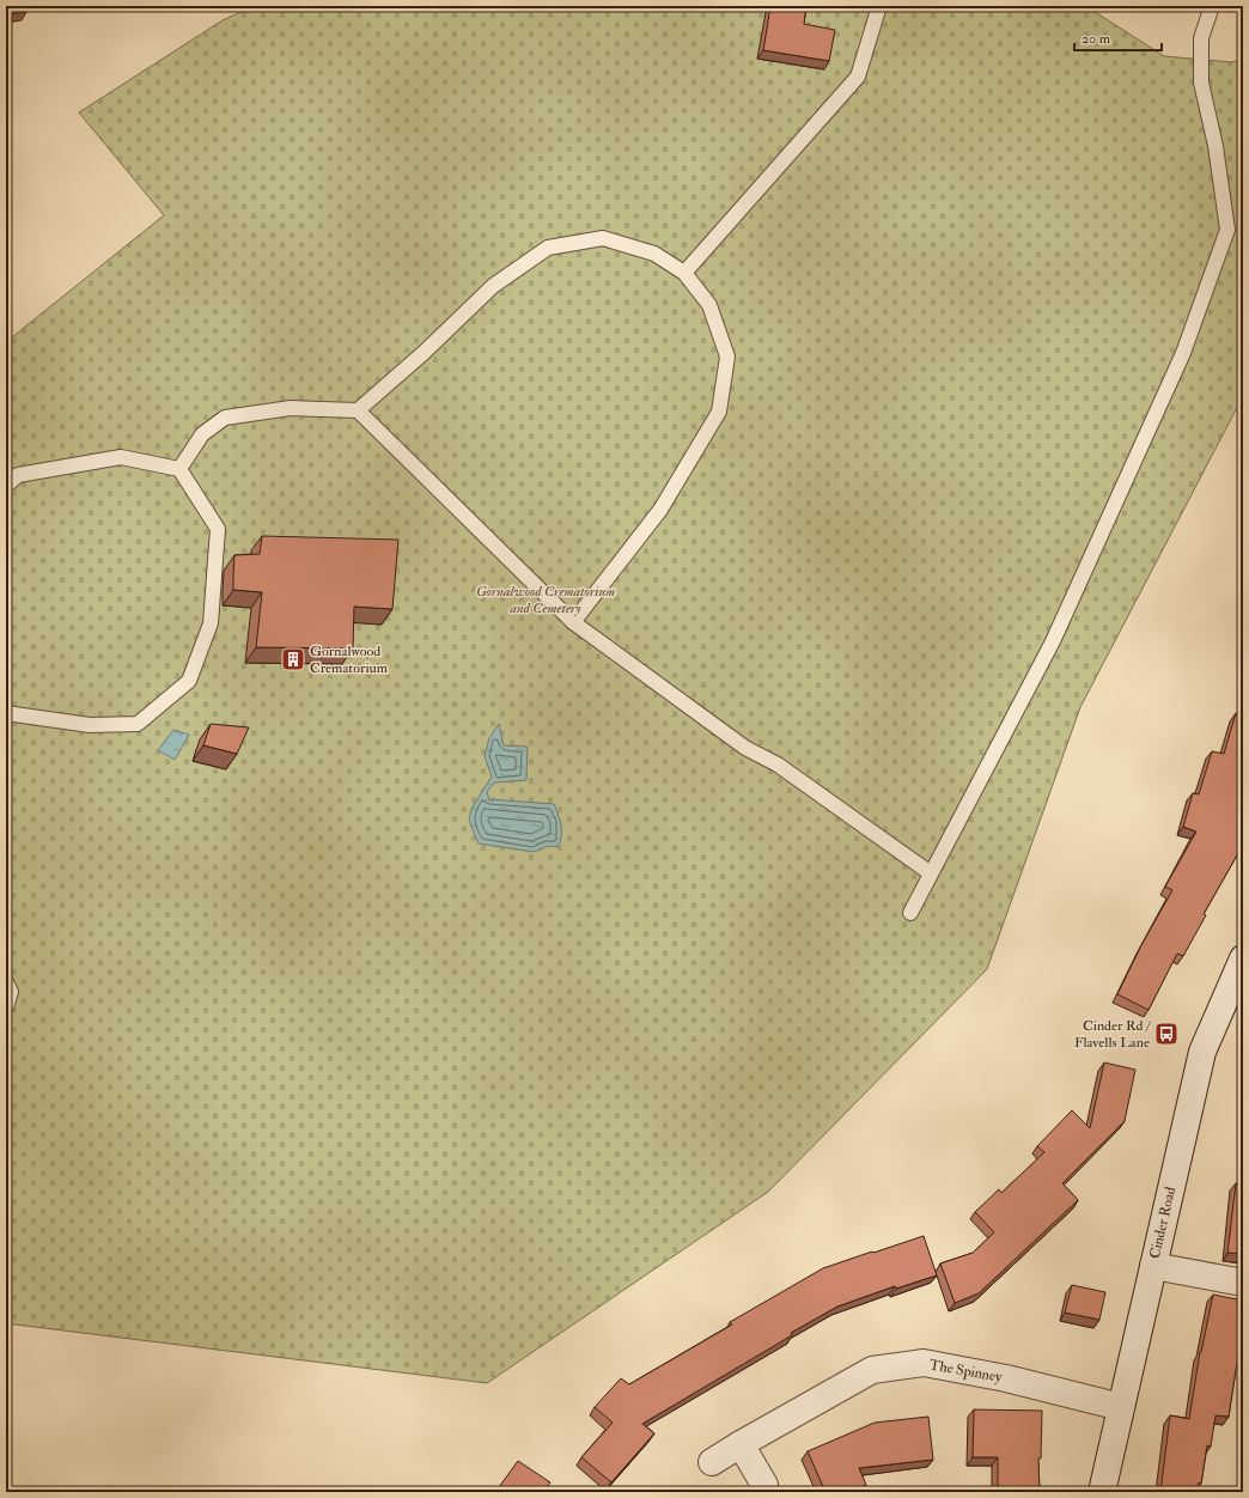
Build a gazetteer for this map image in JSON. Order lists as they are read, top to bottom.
{
  "streets": {
    "street": ["Cinder Road", "The Spinney"]
  },
  "crossings": [
    ["Cinder Road", "The Spinney"]
  ],
  "parks": ["Gornalwood Crematorium and Cemetery"],
  "places": {
    "building": ["Gornalwood Crematorium"],
    "bus stop": ["Cinder Rd / Flavells Lane"]
  },
  "scale_bar": "20 m"
}
